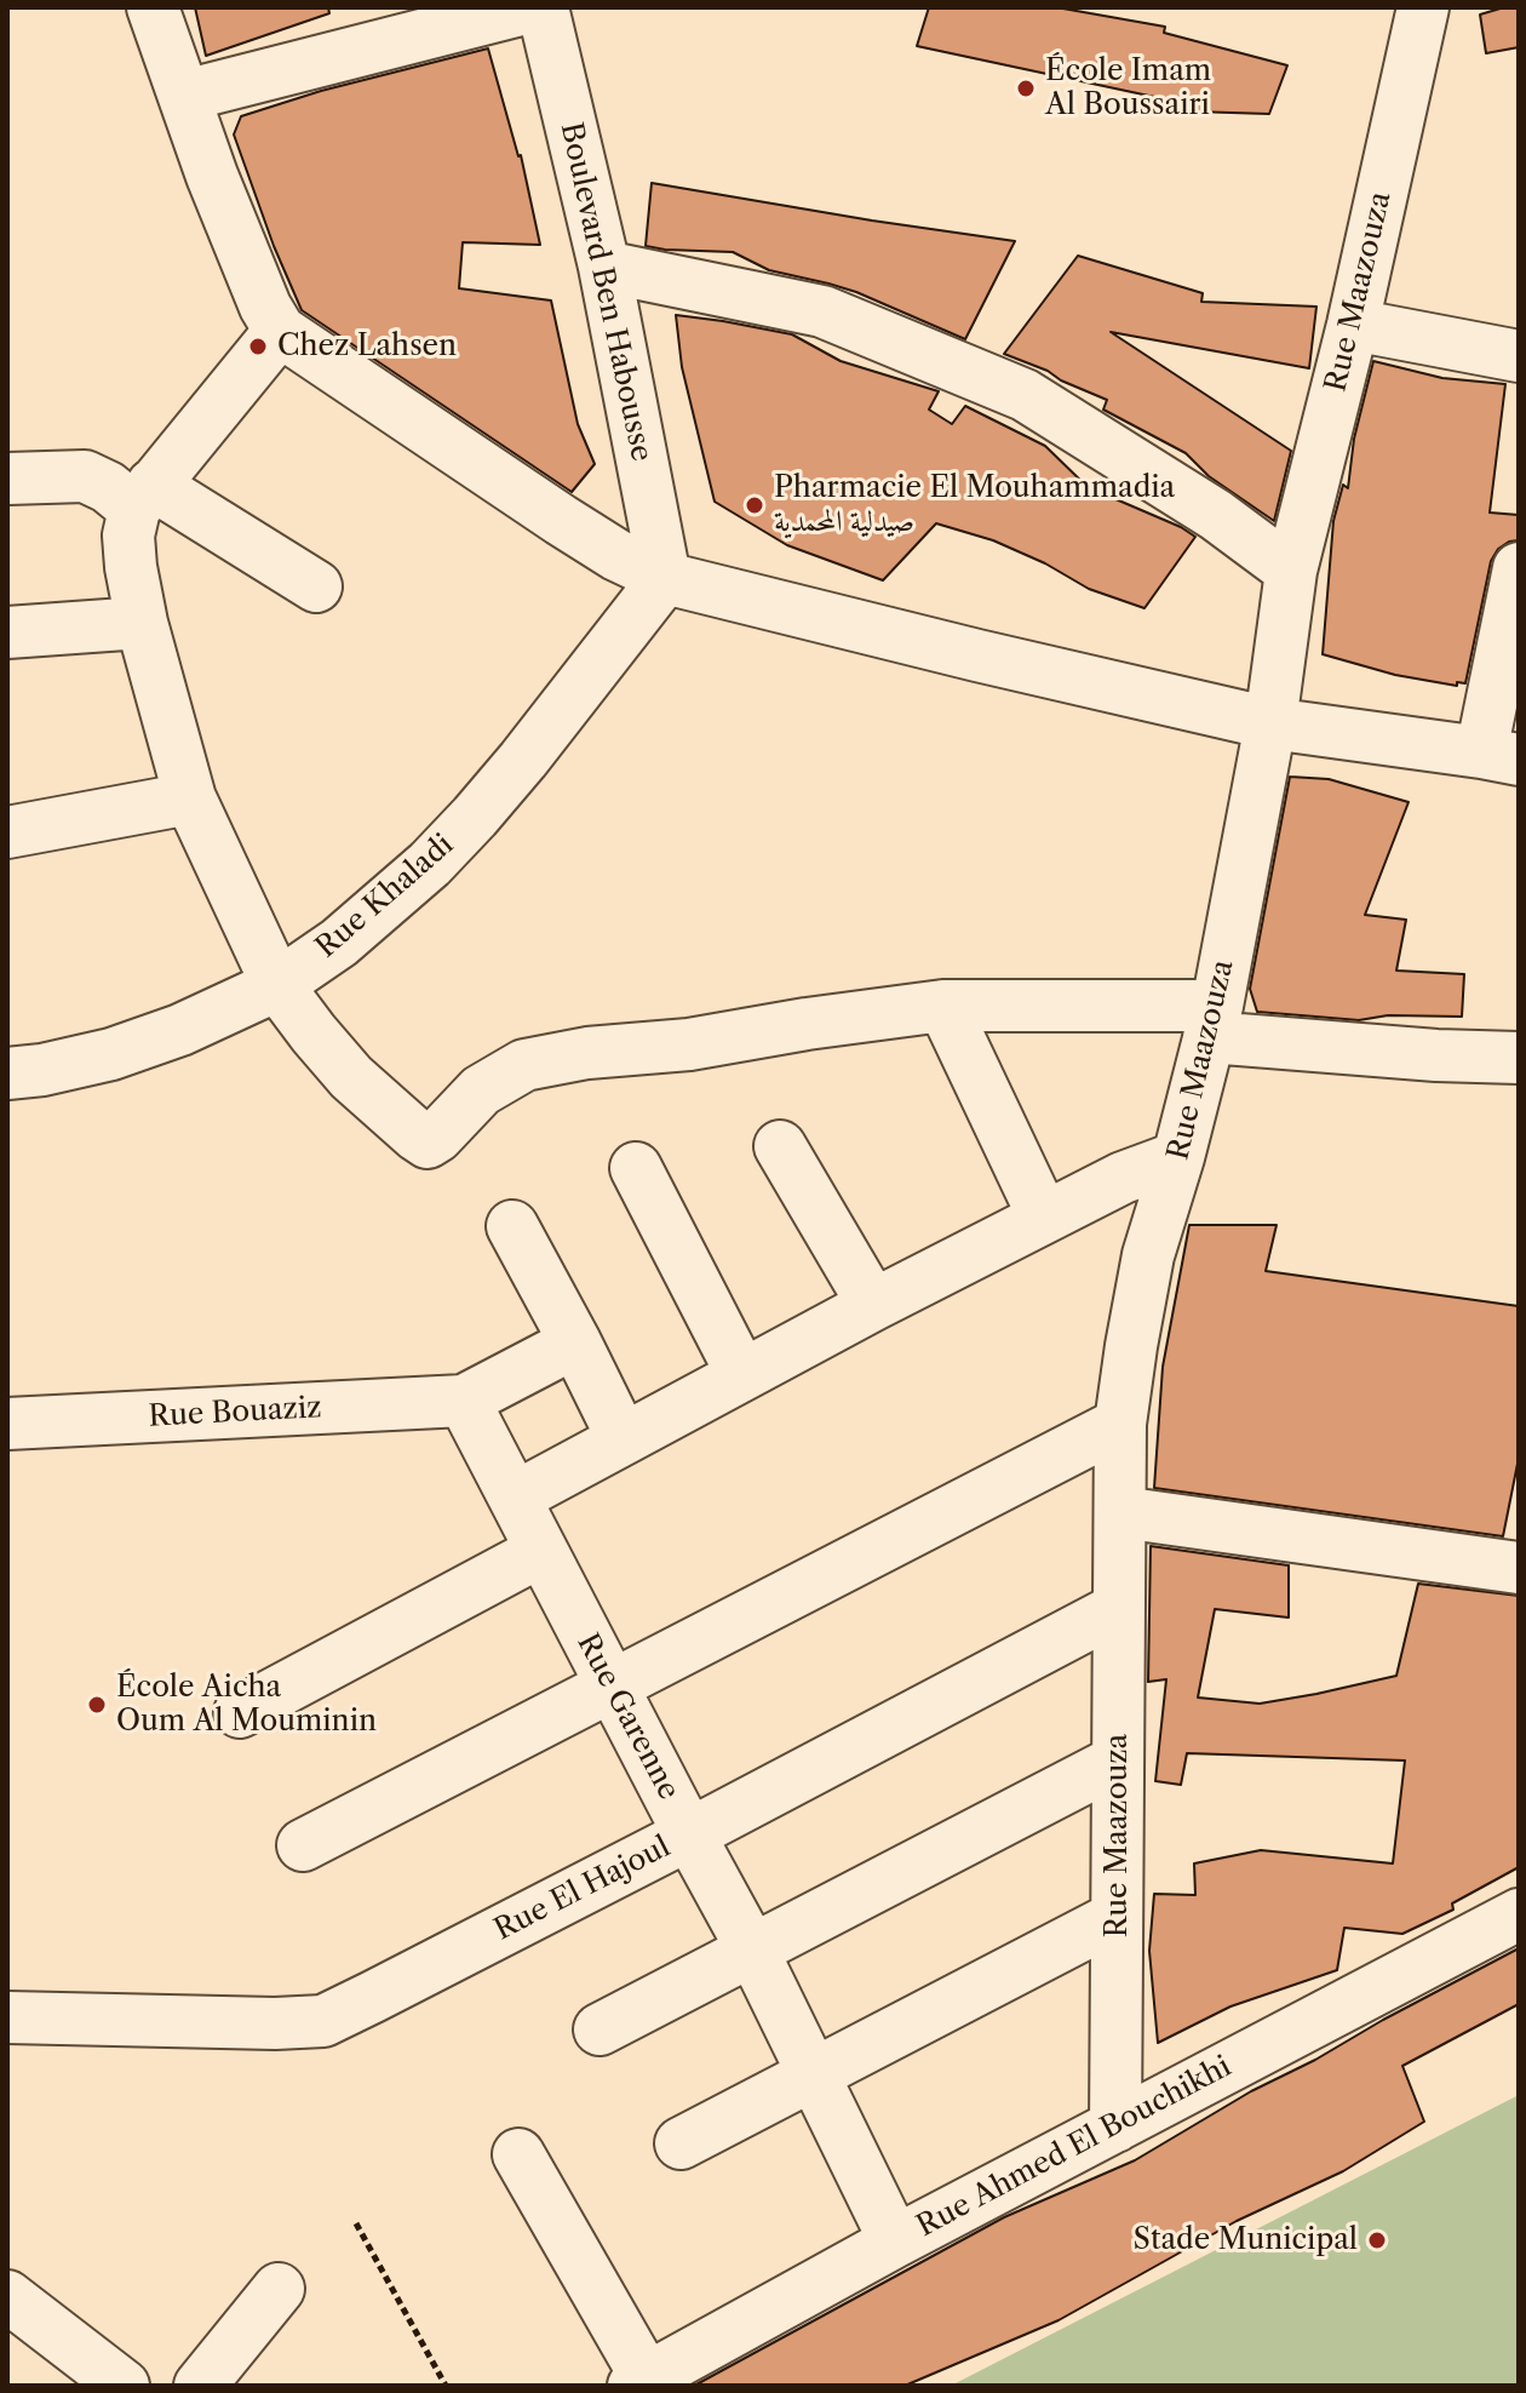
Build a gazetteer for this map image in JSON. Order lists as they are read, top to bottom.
{
  "streets": {
    "street": [
      "Boulevard Ben Habousse",
      "Rue Maazouza",
      "Rue Khaladi",
      "Rue Bouaziz",
      "Rue Garenne",
      "Rue El Hajoul",
      "Rue Ahmed El Bouchikhi"
    ]
  },
  "crossings": [
    ["Boulevard Ben Habousse", "Rue Khaladi"],
    ["Rue Maazouza", "Rue El Hajoul"],
    ["Rue Maazouza", "Rue Ahmed El Bouchikhi"],
    ["Rue Bouaziz", "Rue Garenne"],
    ["Rue Garenne", "Rue El Hajoul"],
    ["Rue Garenne", "Rue Ahmed El Bouchikhi"]
  ],
  "places": [
    "École Imam Al Boussairi",
    "Chez Lahsen",
    "Pharmacie El Mouhammadia صيدلية المحمدية",
    "École Aicha Oum Al Mouminin",
    "Stade Municipal"
  ]
}
